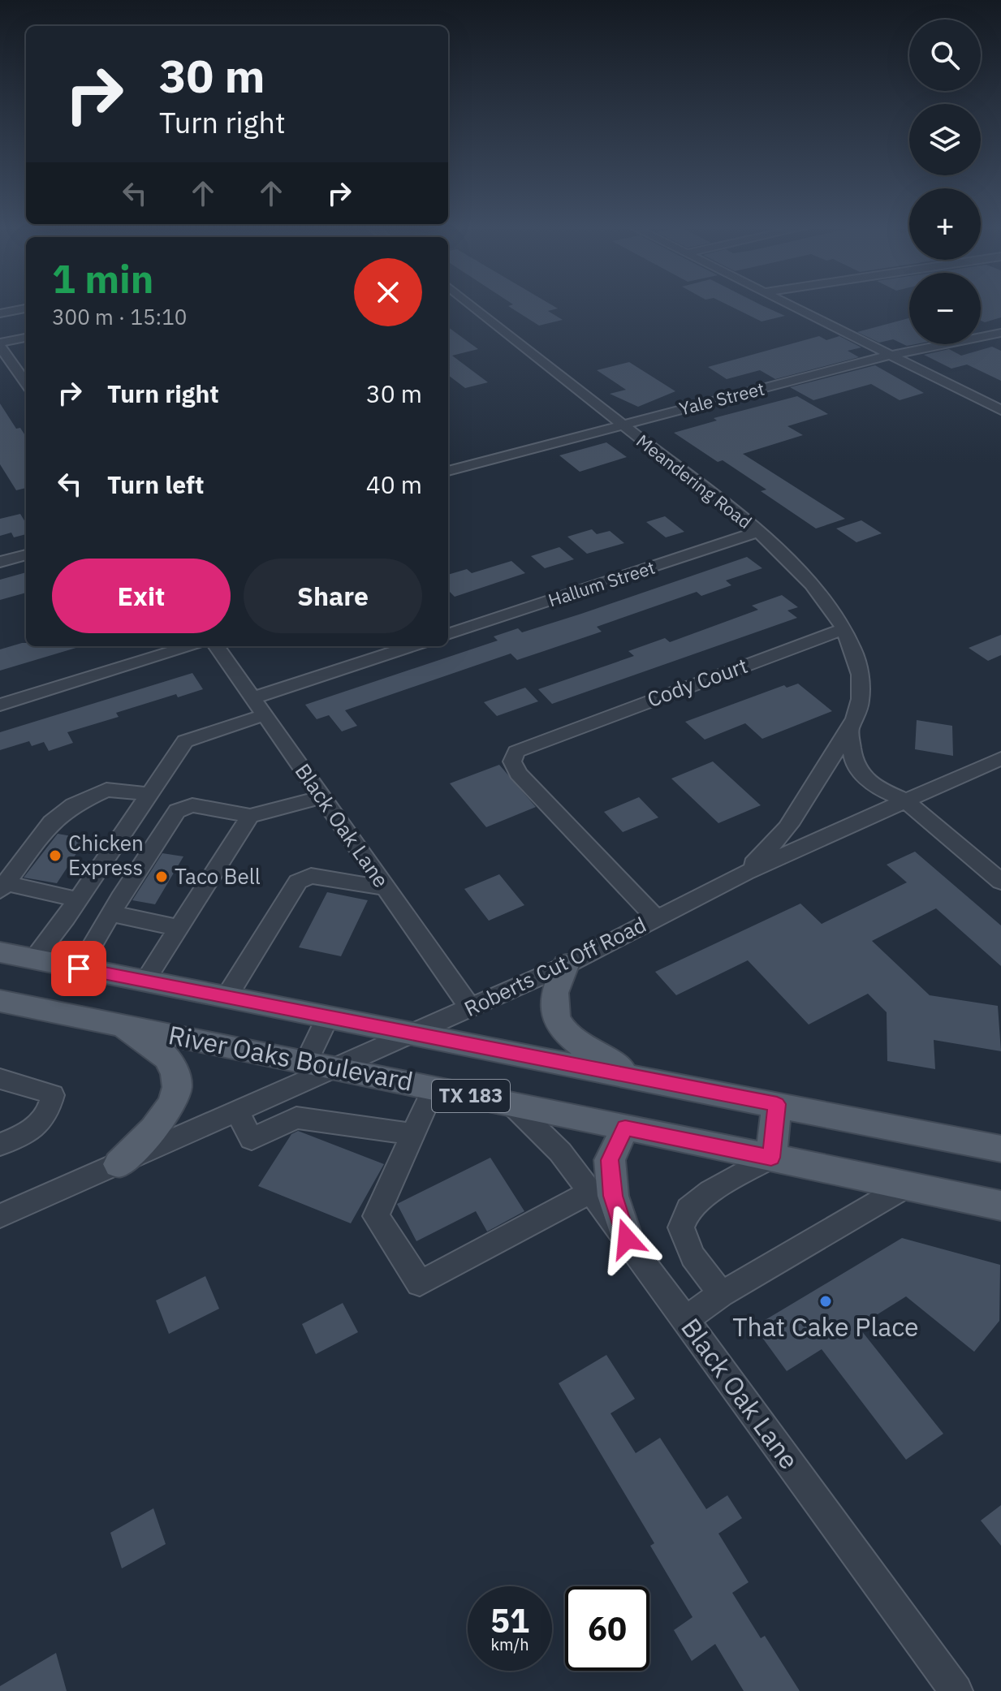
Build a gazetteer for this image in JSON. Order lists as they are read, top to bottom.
{
  "streets": {
    "main road": ["River Oaks Boulevard", "TX 183"],
    "street": [
      "Yale Street",
      "Meandering Road",
      "Hallum Street",
      "Cody Court",
      "Black Oak Lane",
      "Roberts Cut Off Road"
    ]
  },
  "crossings": [
    ["Yale Street", "Meandering Road"],
    ["Meandering Road", "Hallum Street"],
    ["Meandering Road", "Cody Court"],
    ["Meandering Road", "Roberts Cut Off Road"],
    ["Cody Court", "Roberts Cut Off Road"],
    ["Black Oak Lane", "Roberts Cut Off Road"],
    ["Black Oak Lane", "River Oaks Boulevard"],
    ["Roberts Cut Off Road", "River Oaks Boulevard"]
  ],
  "places": ["Chicken Express", "Taco Bell", "That Cake Place"],
  "page": {
    "map_buttons": ["+", "−"],
    "turn": ["30 m", "Turn right"],
    "heading": ["1 min", "300 m · 15:10"],
    "list": [
      {
        "name": "Turn right",
        "value": "30 m"
      },
      {
        "name": "Turn left",
        "value": "40 m"
      }
    ],
    "buttons": ["Exit", "Share"],
    "speed": "51 km/h",
    "limit": "60"
  }
}
